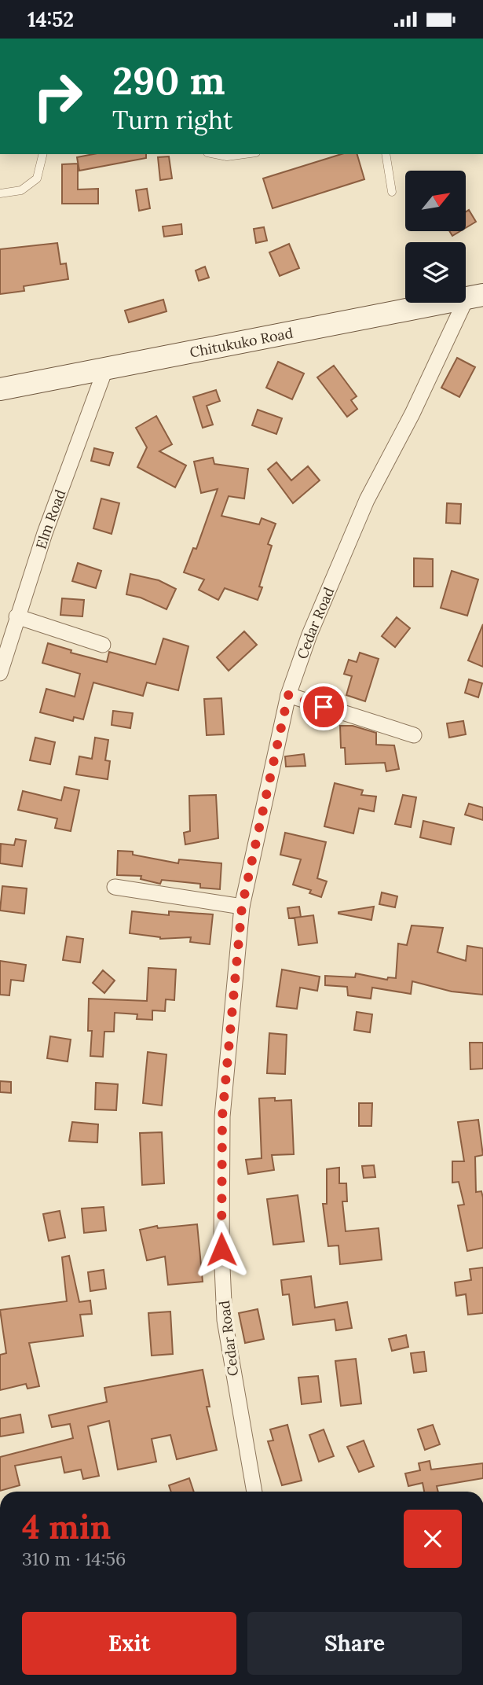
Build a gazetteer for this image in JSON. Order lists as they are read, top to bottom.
{
  "streets": {
    "street": ["Chitukuko Road", "Elm Road", "Cedar Road"]
  },
  "crossings": [
    ["Chitukuko Road", "Elm Road"],
    ["Chitukuko Road", "Cedar Road"]
  ],
  "north": "top right",
  "page": {
    "status": "14:52",
    "turn": ["290 m", "Turn right"],
    "heading": ["4 min", "310 m · 14:56"],
    "buttons": ["Exit", "Share"]
  }
}
